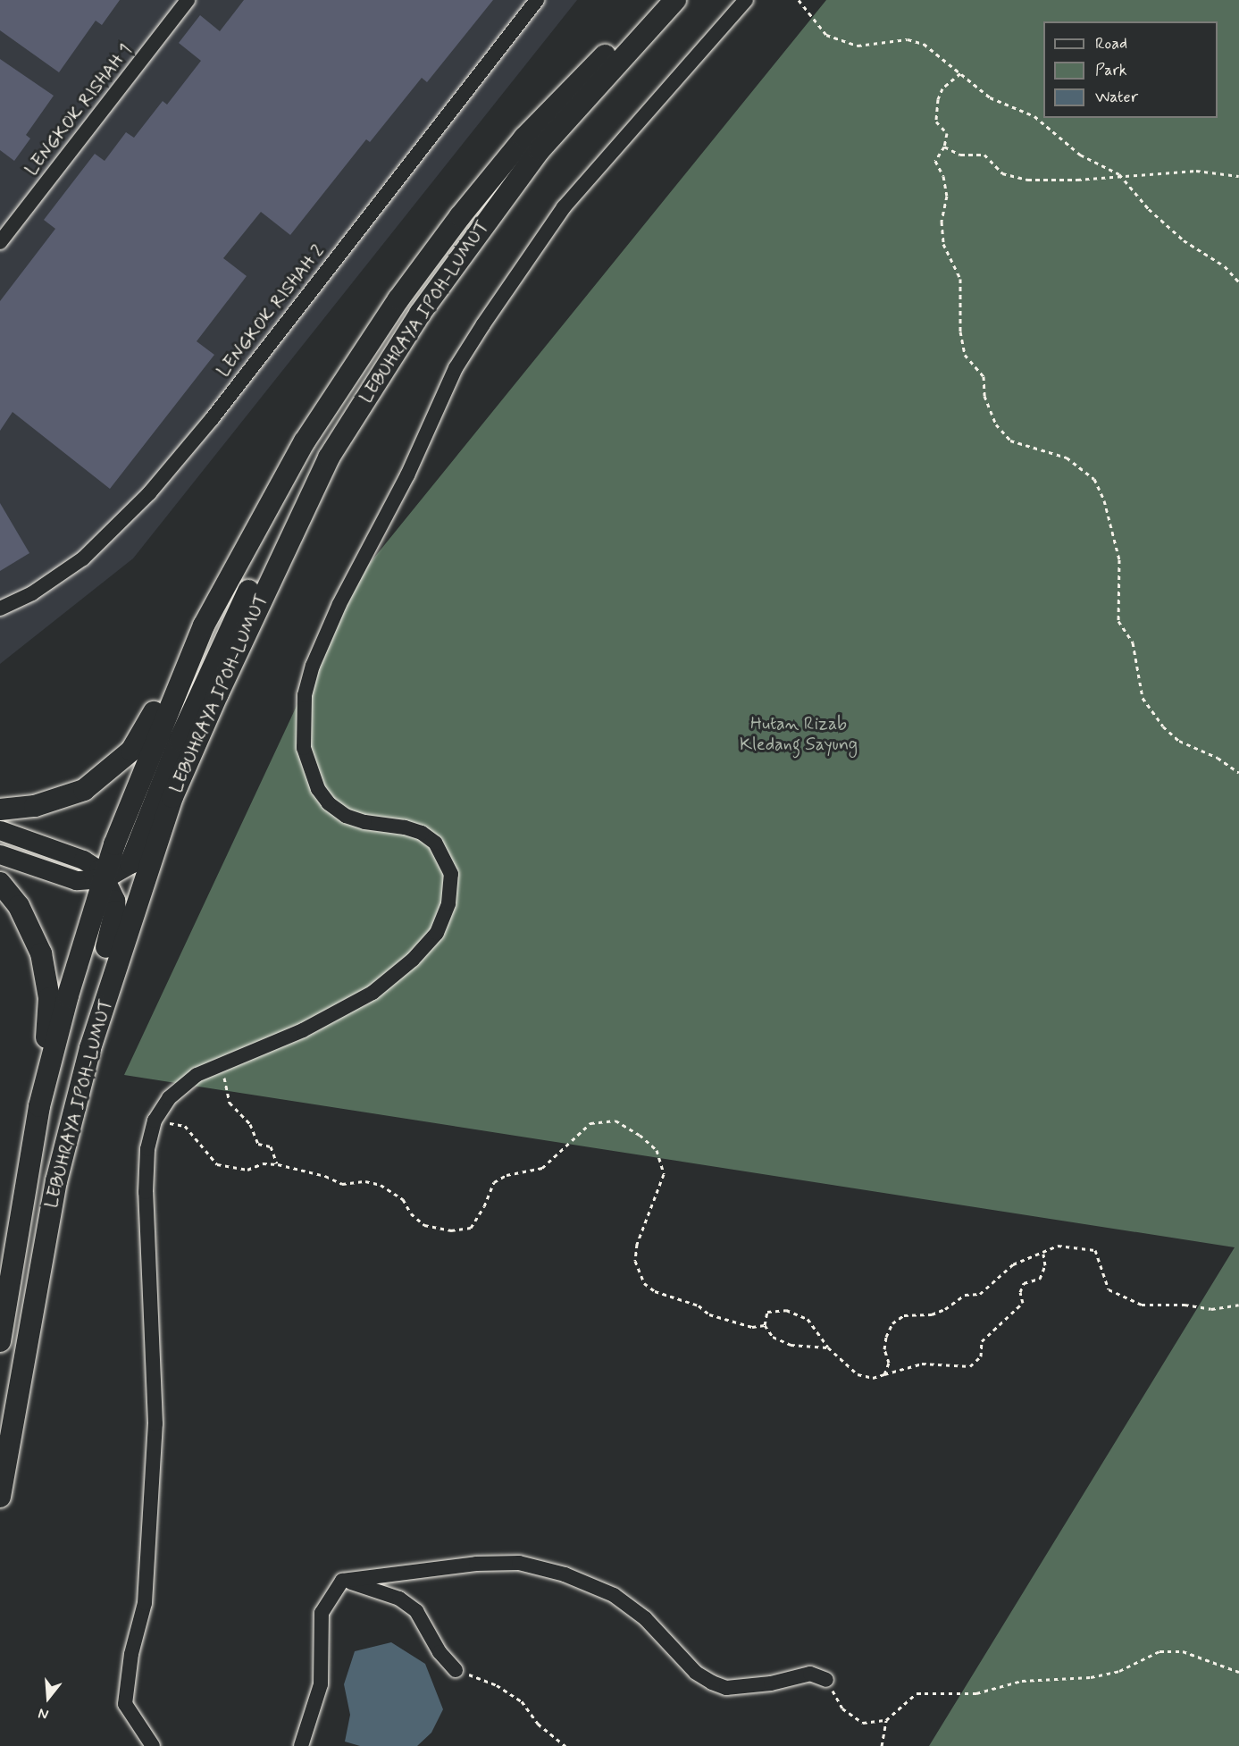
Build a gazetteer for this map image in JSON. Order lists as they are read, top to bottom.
{
  "streets": {
    "highway": ["LEBUHRAYA IPOH-LUMUT"],
    "street": ["LENGKOK RISHAH 1", "LENGKOK RISHAH 2"]
  },
  "parks": ["Hutan Rizab Kledang Sayung"],
  "legend": ["Road", "Park", "Water"],
  "north": "bottom"
}
